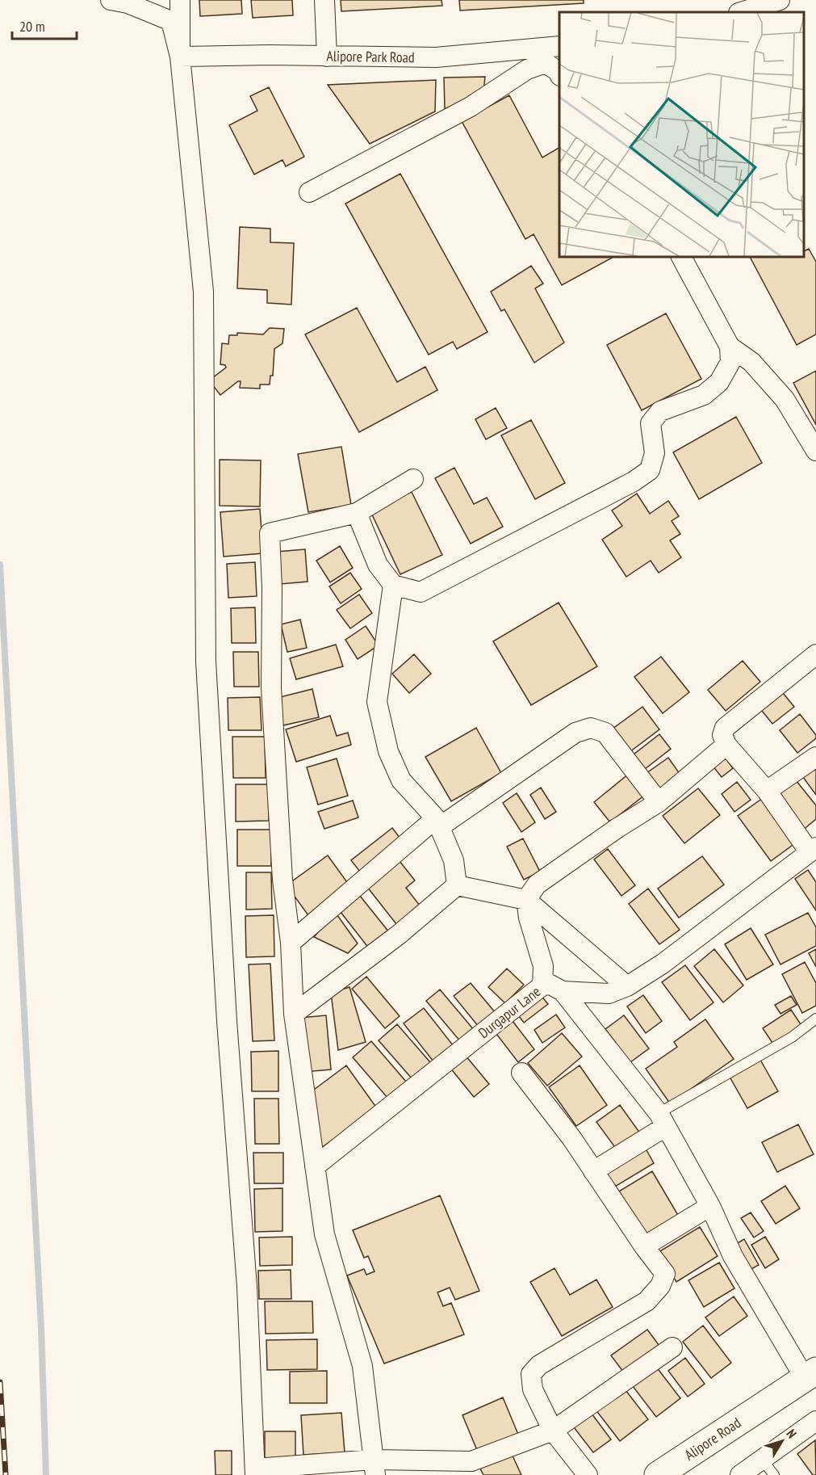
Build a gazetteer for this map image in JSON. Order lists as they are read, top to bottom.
{
  "streets": {
    "main road": ["Alipore Road"],
    "street": ["Alipore Park Road", "Durgapur Lane"]
  },
  "scale_bar": "20 m",
  "north": "top right"
}
